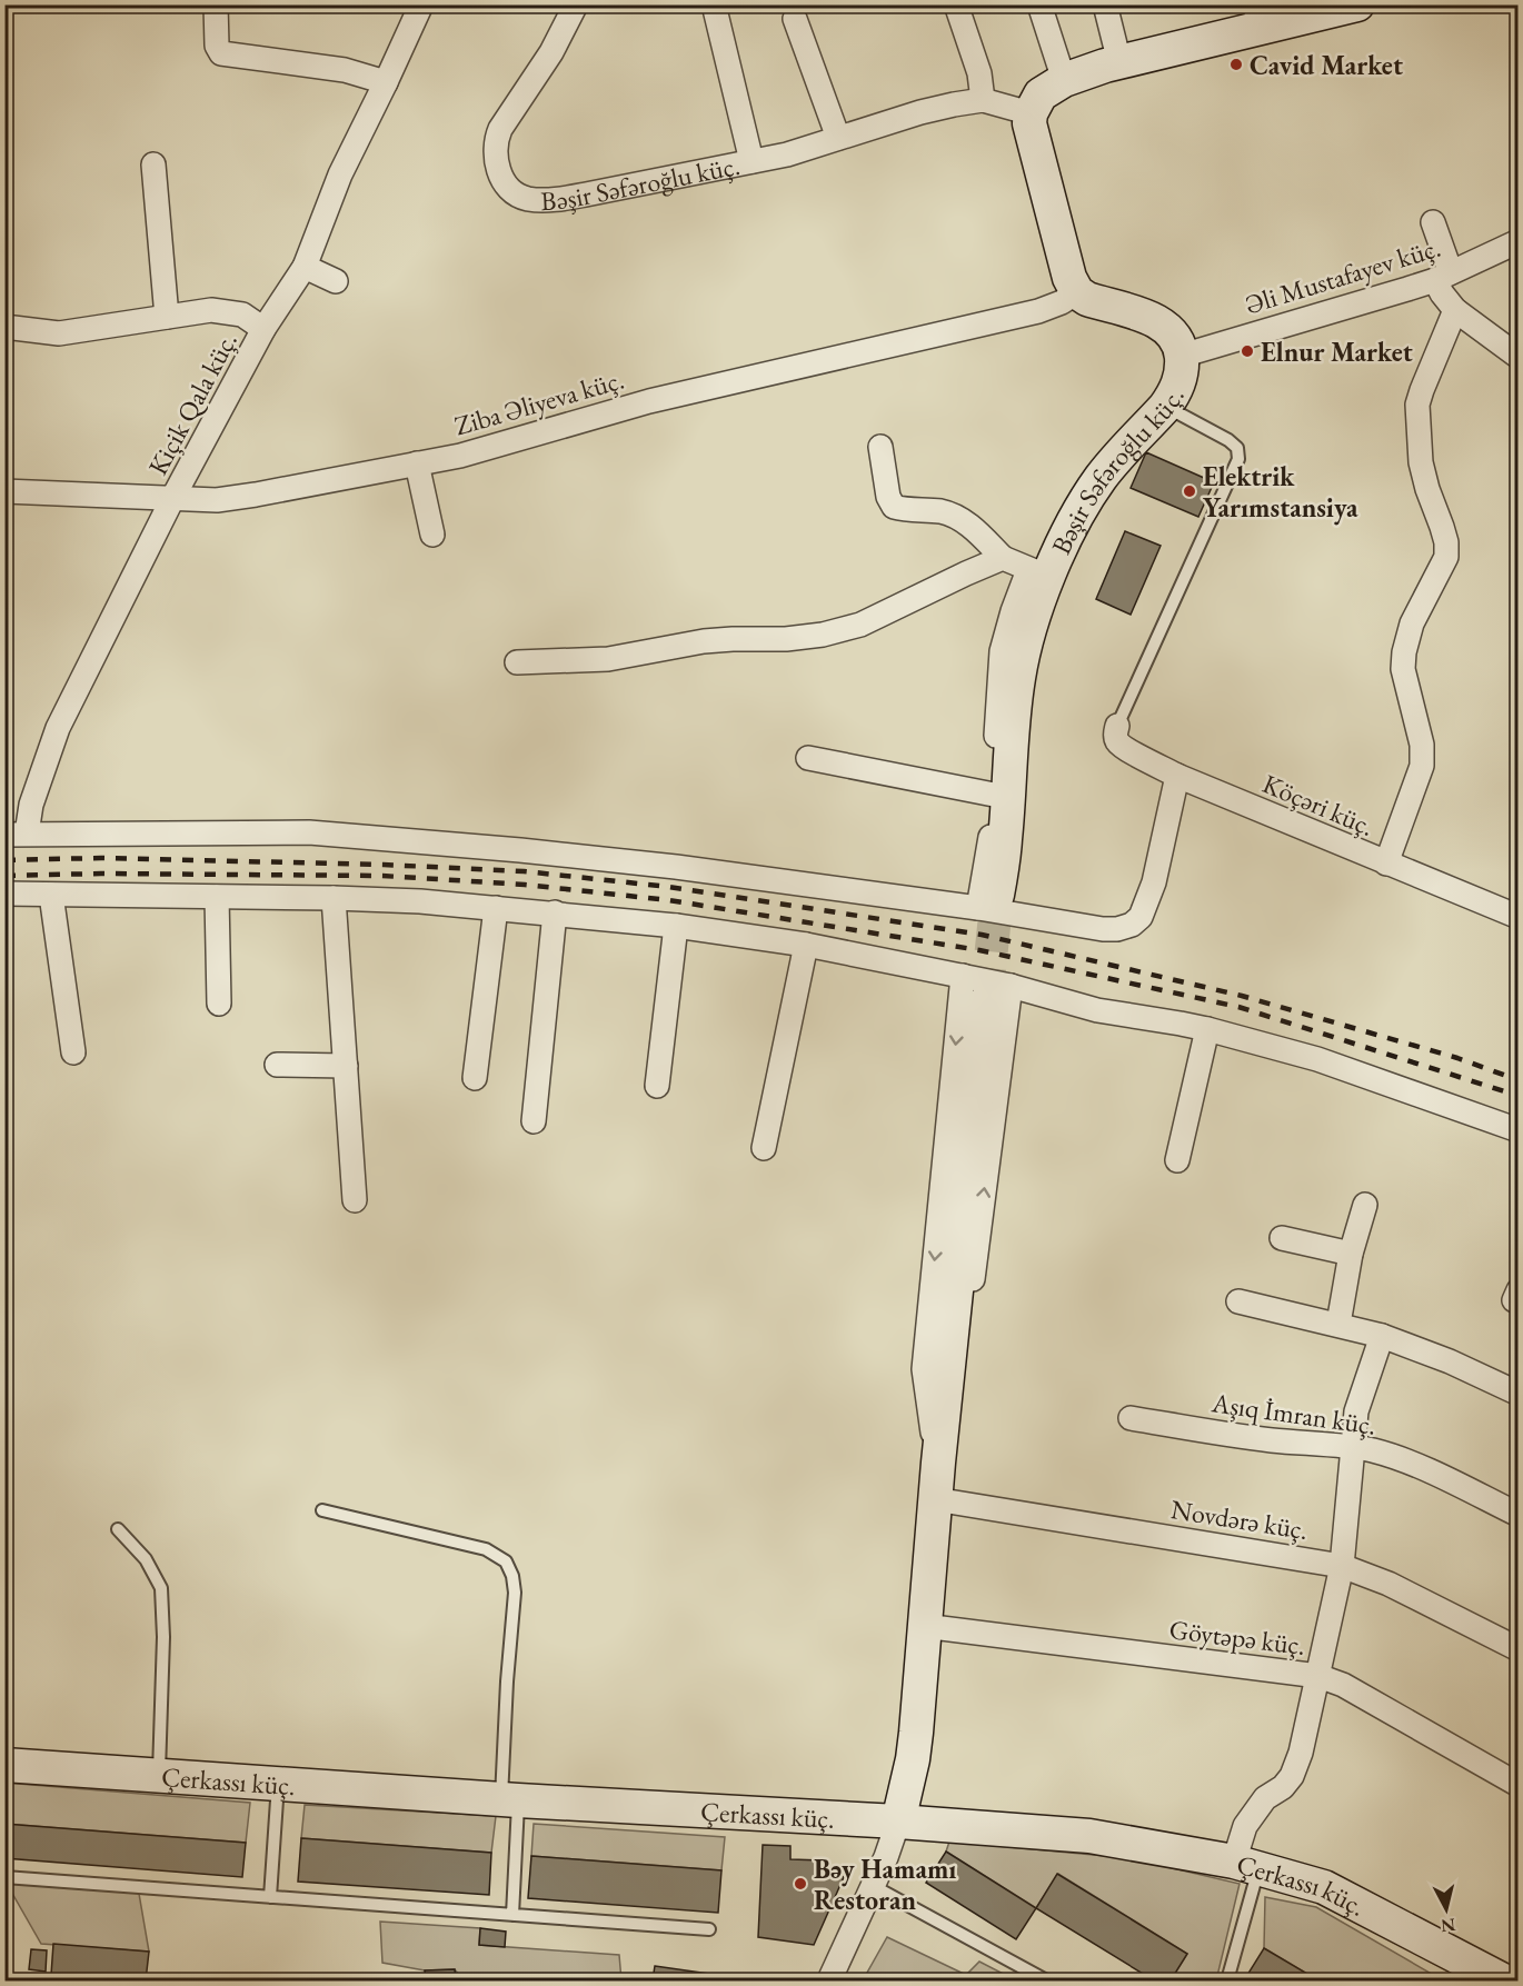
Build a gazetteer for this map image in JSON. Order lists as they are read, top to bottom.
{
  "streets": {
    "street": [
      "Bəşir Səfəroğlu küç.",
      "Əli Mustafayev küç.",
      "Ziba Əliyeva küç.",
      "Kiçik Qala küç.",
      "Köçəri küç.",
      "Aşıq İmran küç.",
      "Novdərə küç.",
      "Göytəpə küç.",
      "Çerkassı küç."
    ]
  },
  "crossings": [
    ["Bəşir Səfəroğlu küç.", "Əli Mustafayev küç."],
    ["Bəşir Səfəroğlu küç.", "Ziba Əliyeva küç."],
    ["Ziba Əliyeva küç.", "Kiçik Qala küç."]
  ],
  "places": [
    "Cavid Market",
    "Elnur Market",
    "Elektrik Yarımstansiya",
    "Bәy Hamamı Restoran"
  ],
  "north": "bottom"
}
